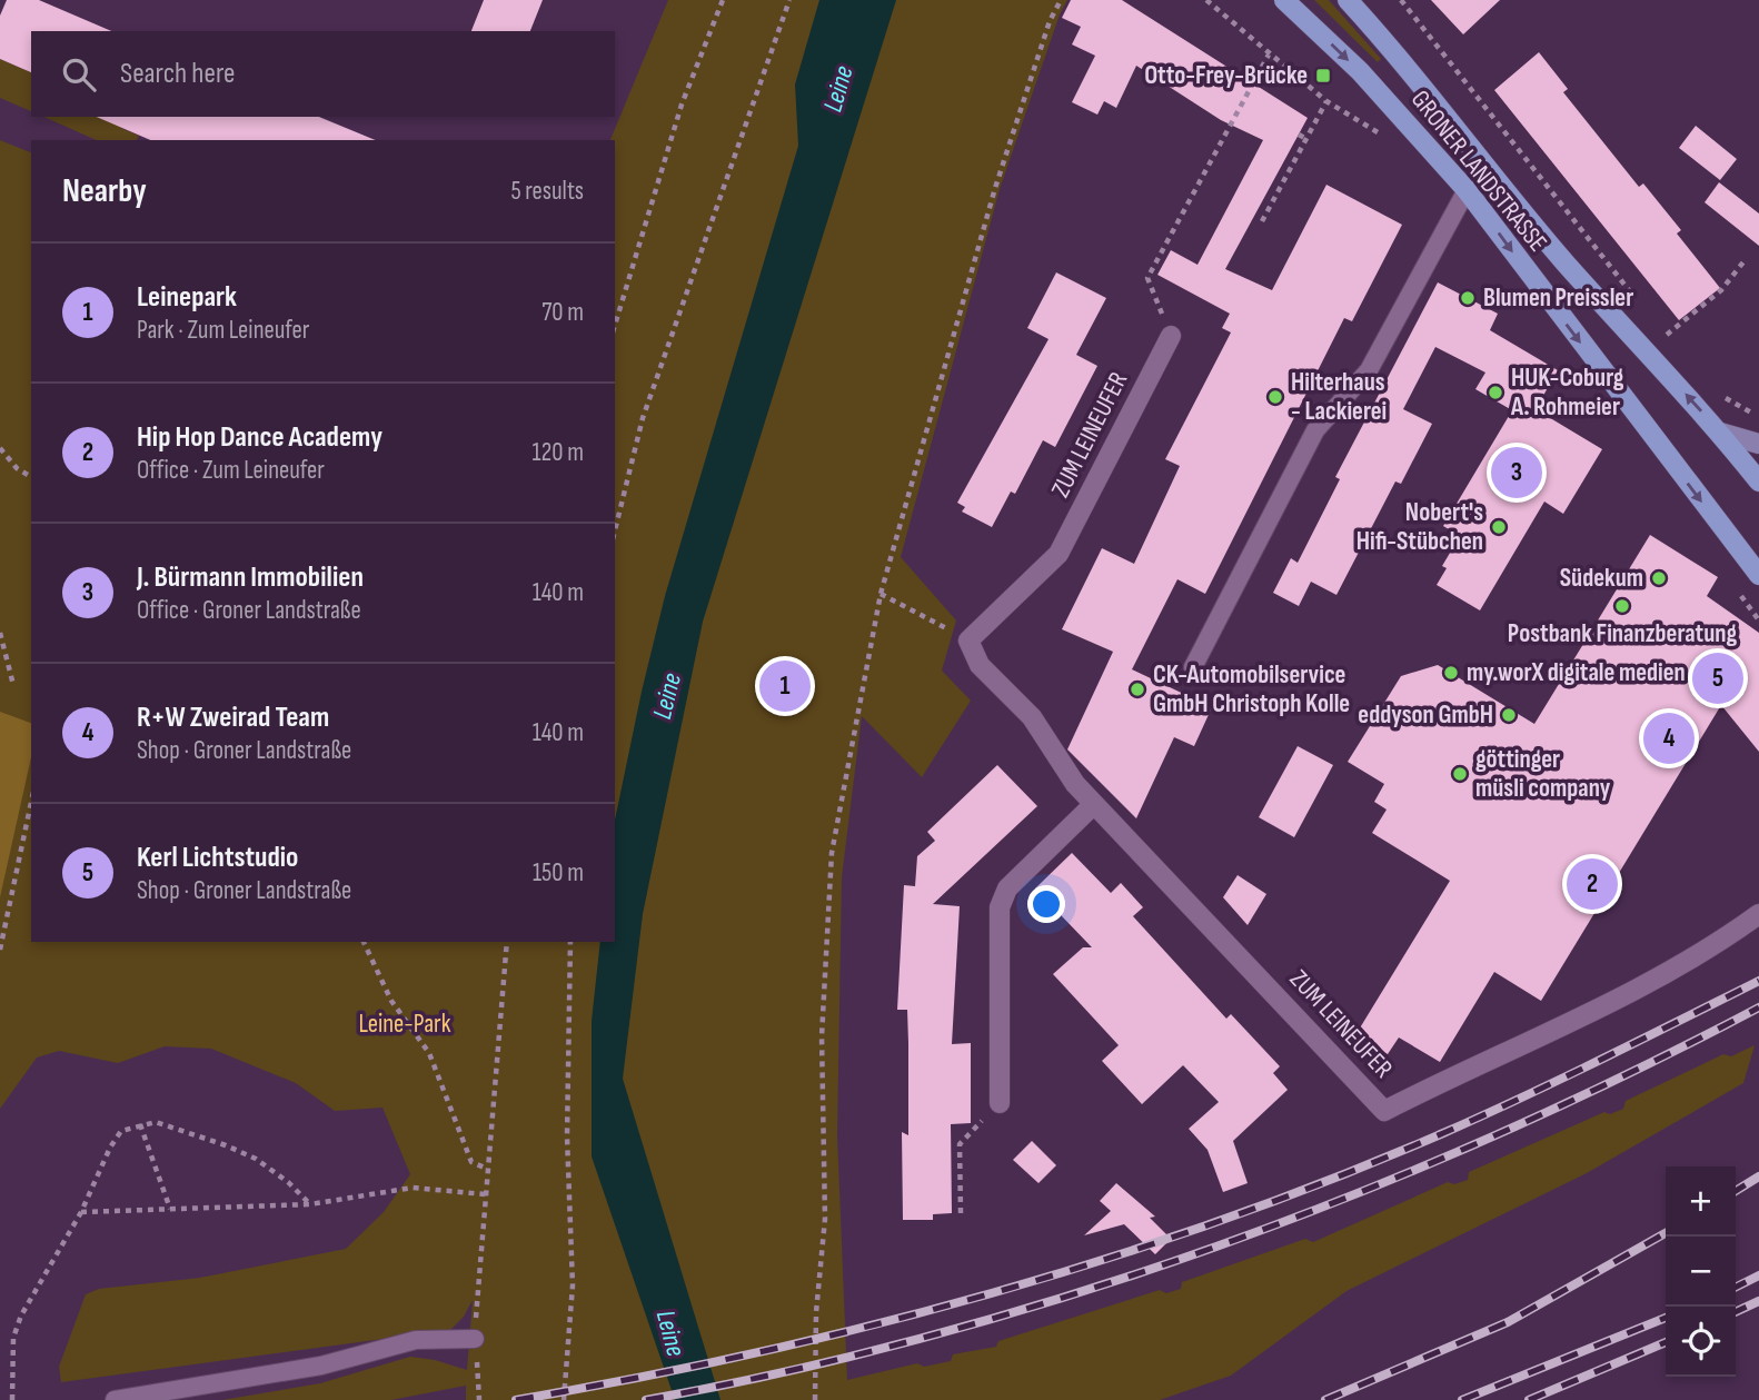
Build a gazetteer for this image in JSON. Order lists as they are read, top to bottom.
{
  "streets": {
    "main road": ["GRONER LANDSTRASSE"],
    "street": ["ZUM LEINEUFER"]
  },
  "water": ["Leine"],
  "parks": ["Leine-Park"],
  "places": {
    "transit": ["Otto-Frey-Brücke"],
    "other": [
      "Blumen Preissler",
      "HUK-Coburg A. Rohmeier",
      "Hilterhaus - Lackierei",
      "Nobert's Hifi-Stübchen",
      "Südekum",
      "Postbank Finanzberatung",
      "my.worX digitale medien",
      "CK-Automobilservice GmbH Christoph Kolle",
      "eddyson GmbH",
      "göttinger müsli company"
    ]
  },
  "page": {
    "search": "Search here",
    "heading": ["Nearby", "5 results"],
    "list": [
      {
        "mark": "1",
        "name": "Leinepark",
        "note": "Park · Zum Leineufer",
        "value": "70 m"
      },
      {
        "mark": "2",
        "name": "Hip Hop Dance Academy",
        "note": "Office · Zum Leineufer",
        "value": "120 m"
      },
      {
        "mark": "3",
        "name": "J. Bürmann Immobilien",
        "note": "Office · Groner Landstraße",
        "value": "140 m"
      },
      {
        "mark": "4",
        "name": "R+W Zweirad Team",
        "note": "Shop · Groner Landstraße",
        "value": "140 m"
      },
      {
        "mark": "5",
        "name": "Kerl Lichtstudio",
        "note": "Shop · Groner Landstraße",
        "value": "150 m"
      }
    ],
    "pins": [
      "3",
      "5",
      "1",
      "4",
      "2"
    ],
    "map_buttons": ["+", "−"]
  }
}
